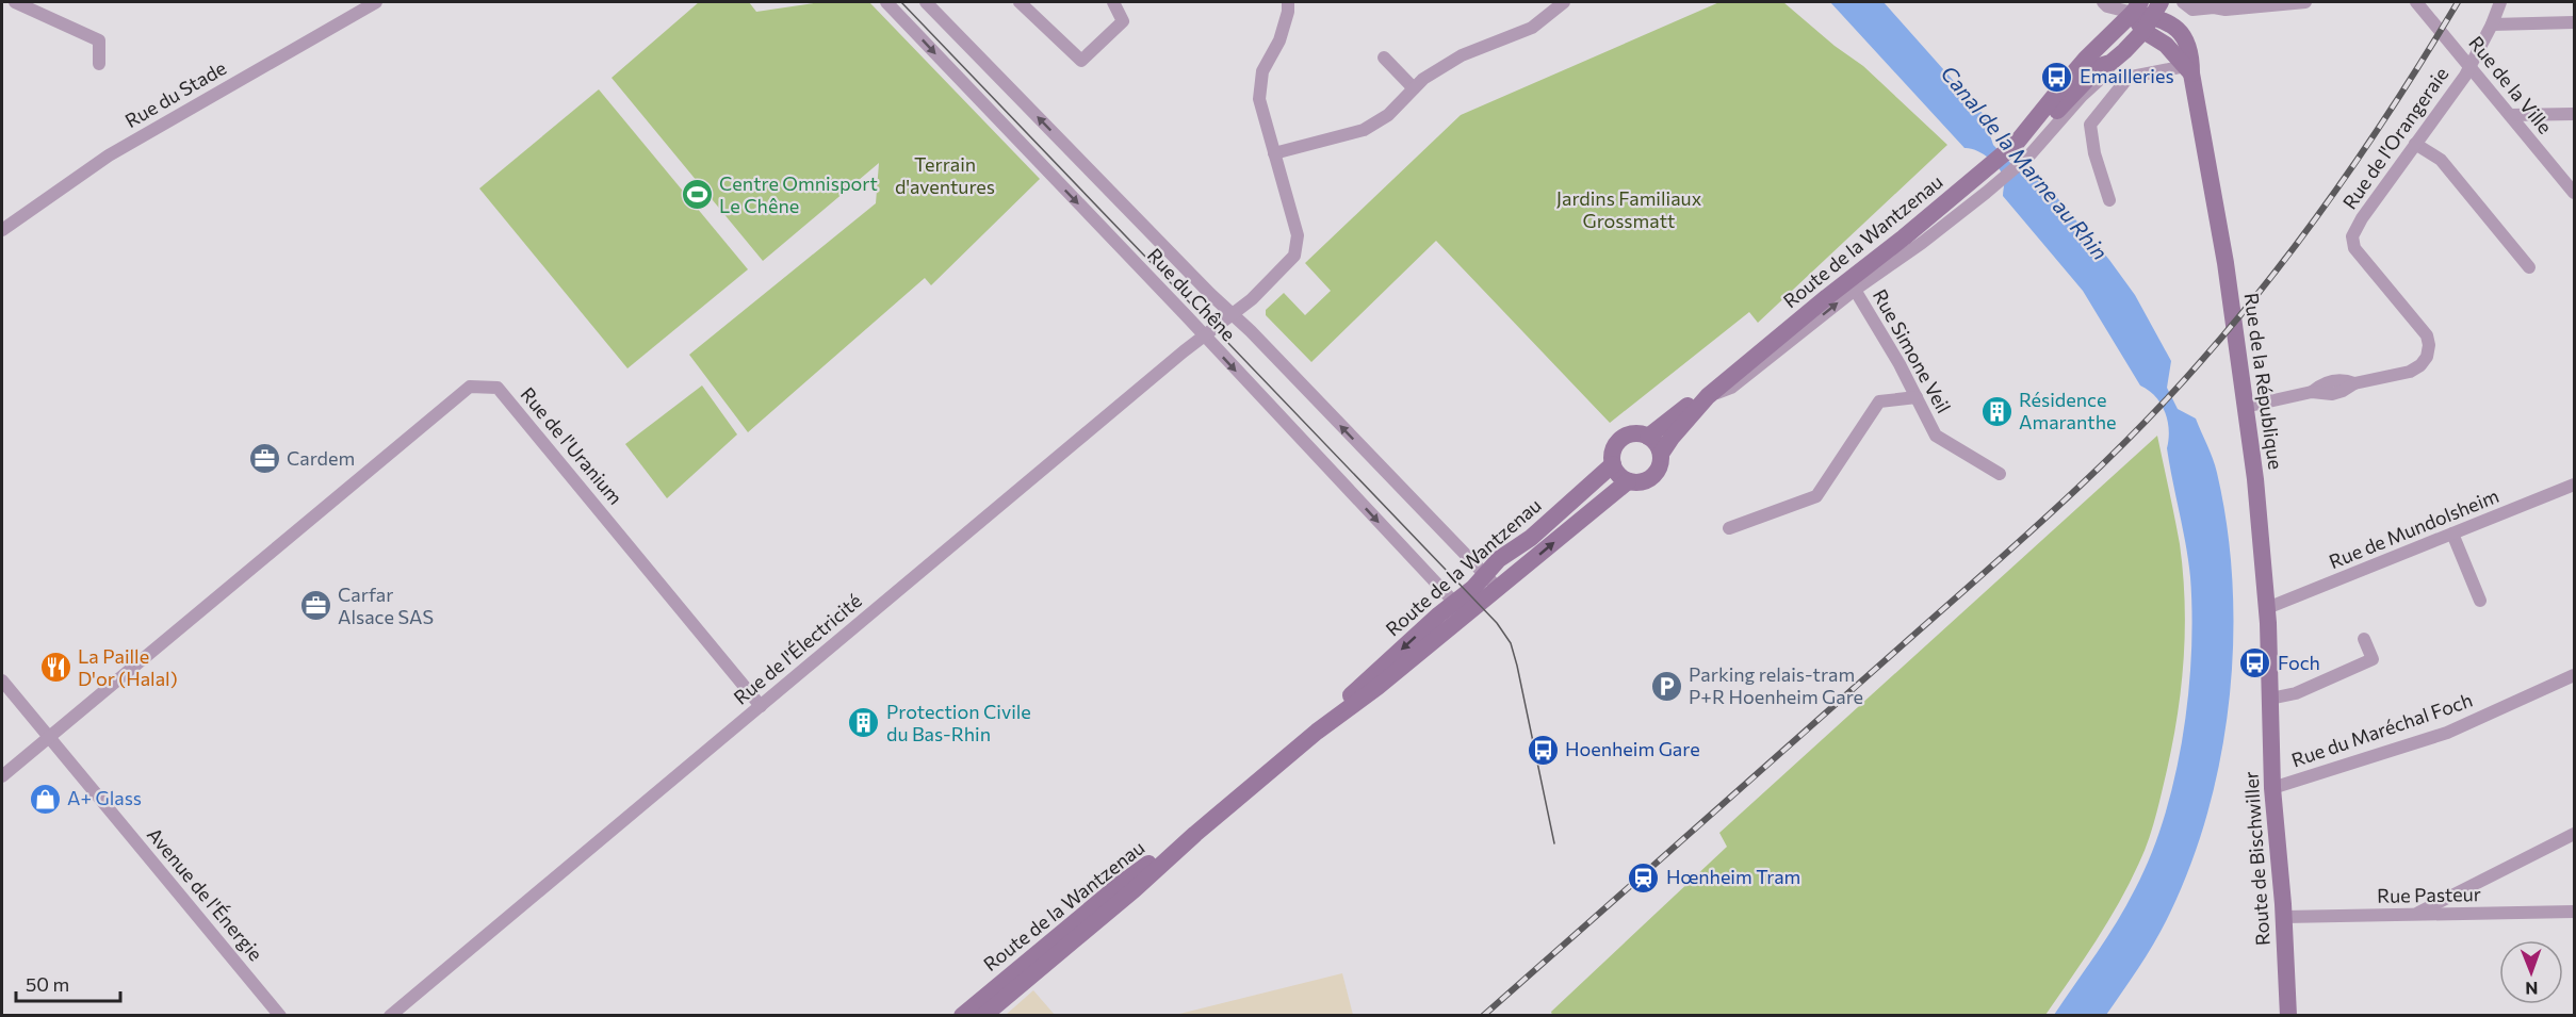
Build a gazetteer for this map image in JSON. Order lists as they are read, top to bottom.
{
  "streets": {
    "main road": ["Route de la Wantzenau", "Rue de la République", "Route de Bischwiller"],
    "street": [
      "Rue de la Ville",
      "Rue du Stade",
      "Rue de l'Orangeraie",
      "Rue du Chêne",
      "Rue Simone Veil",
      "Rue de l'Uranium",
      "Rue de Mundolsheim",
      "Rue de l'Électricité",
      "Rue du Maréchal Foch",
      "Avenue de l'Énergie",
      "Rue Pasteur"
    ]
  },
  "crossings": [
    ["Rue de la Ville", "Rue de l'Orangeraie"],
    ["Rue de l'Orangeraie", "Rue de la République"],
    ["Route de la Wantzenau", "Rue du Chêne"],
    ["Route de la Wantzenau", "Rue Simone Veil"],
    ["Rue du Chêne", "Rue de l'Électricité"],
    ["Rue de la République", "Rue de Mundolsheim"],
    ["Rue de la République", "Route de Bischwiller"],
    ["Rue de l'Uranium", "Rue de l'Électricité"],
    ["Rue de l'Uranium", "Avenue de l'Énergie"],
    ["Rue du Maréchal Foch", "Route de Bischwiller"],
    ["Route de Bischwiller", "Rue Pasteur"]
  ],
  "water": ["Canal de la Marne au Rhin"],
  "parks": ["Terrain d'aventures", "Jardins Familiaux Grossmatt"],
  "places": {
    "bus stop": ["Emailleries", "Foch", "Hoenheim Gare"],
    "sports": ["Centre Omnisport Le Chêne"],
    "building": ["Résidence Amaranthe", "Protection Civile du Bas-Rhin"],
    "office": ["Cardem", "Carfar Alsace SAS"],
    "restaurant": ["La Paille D'or (Halal)"],
    "parking": ["Parking relais-tram P+R Hoenheim Gare"],
    "shop": ["A+ Glass"],
    "station": ["Hœnheim Tram"]
  },
  "scale_bar": "50 m",
  "north": "bottom"
}
